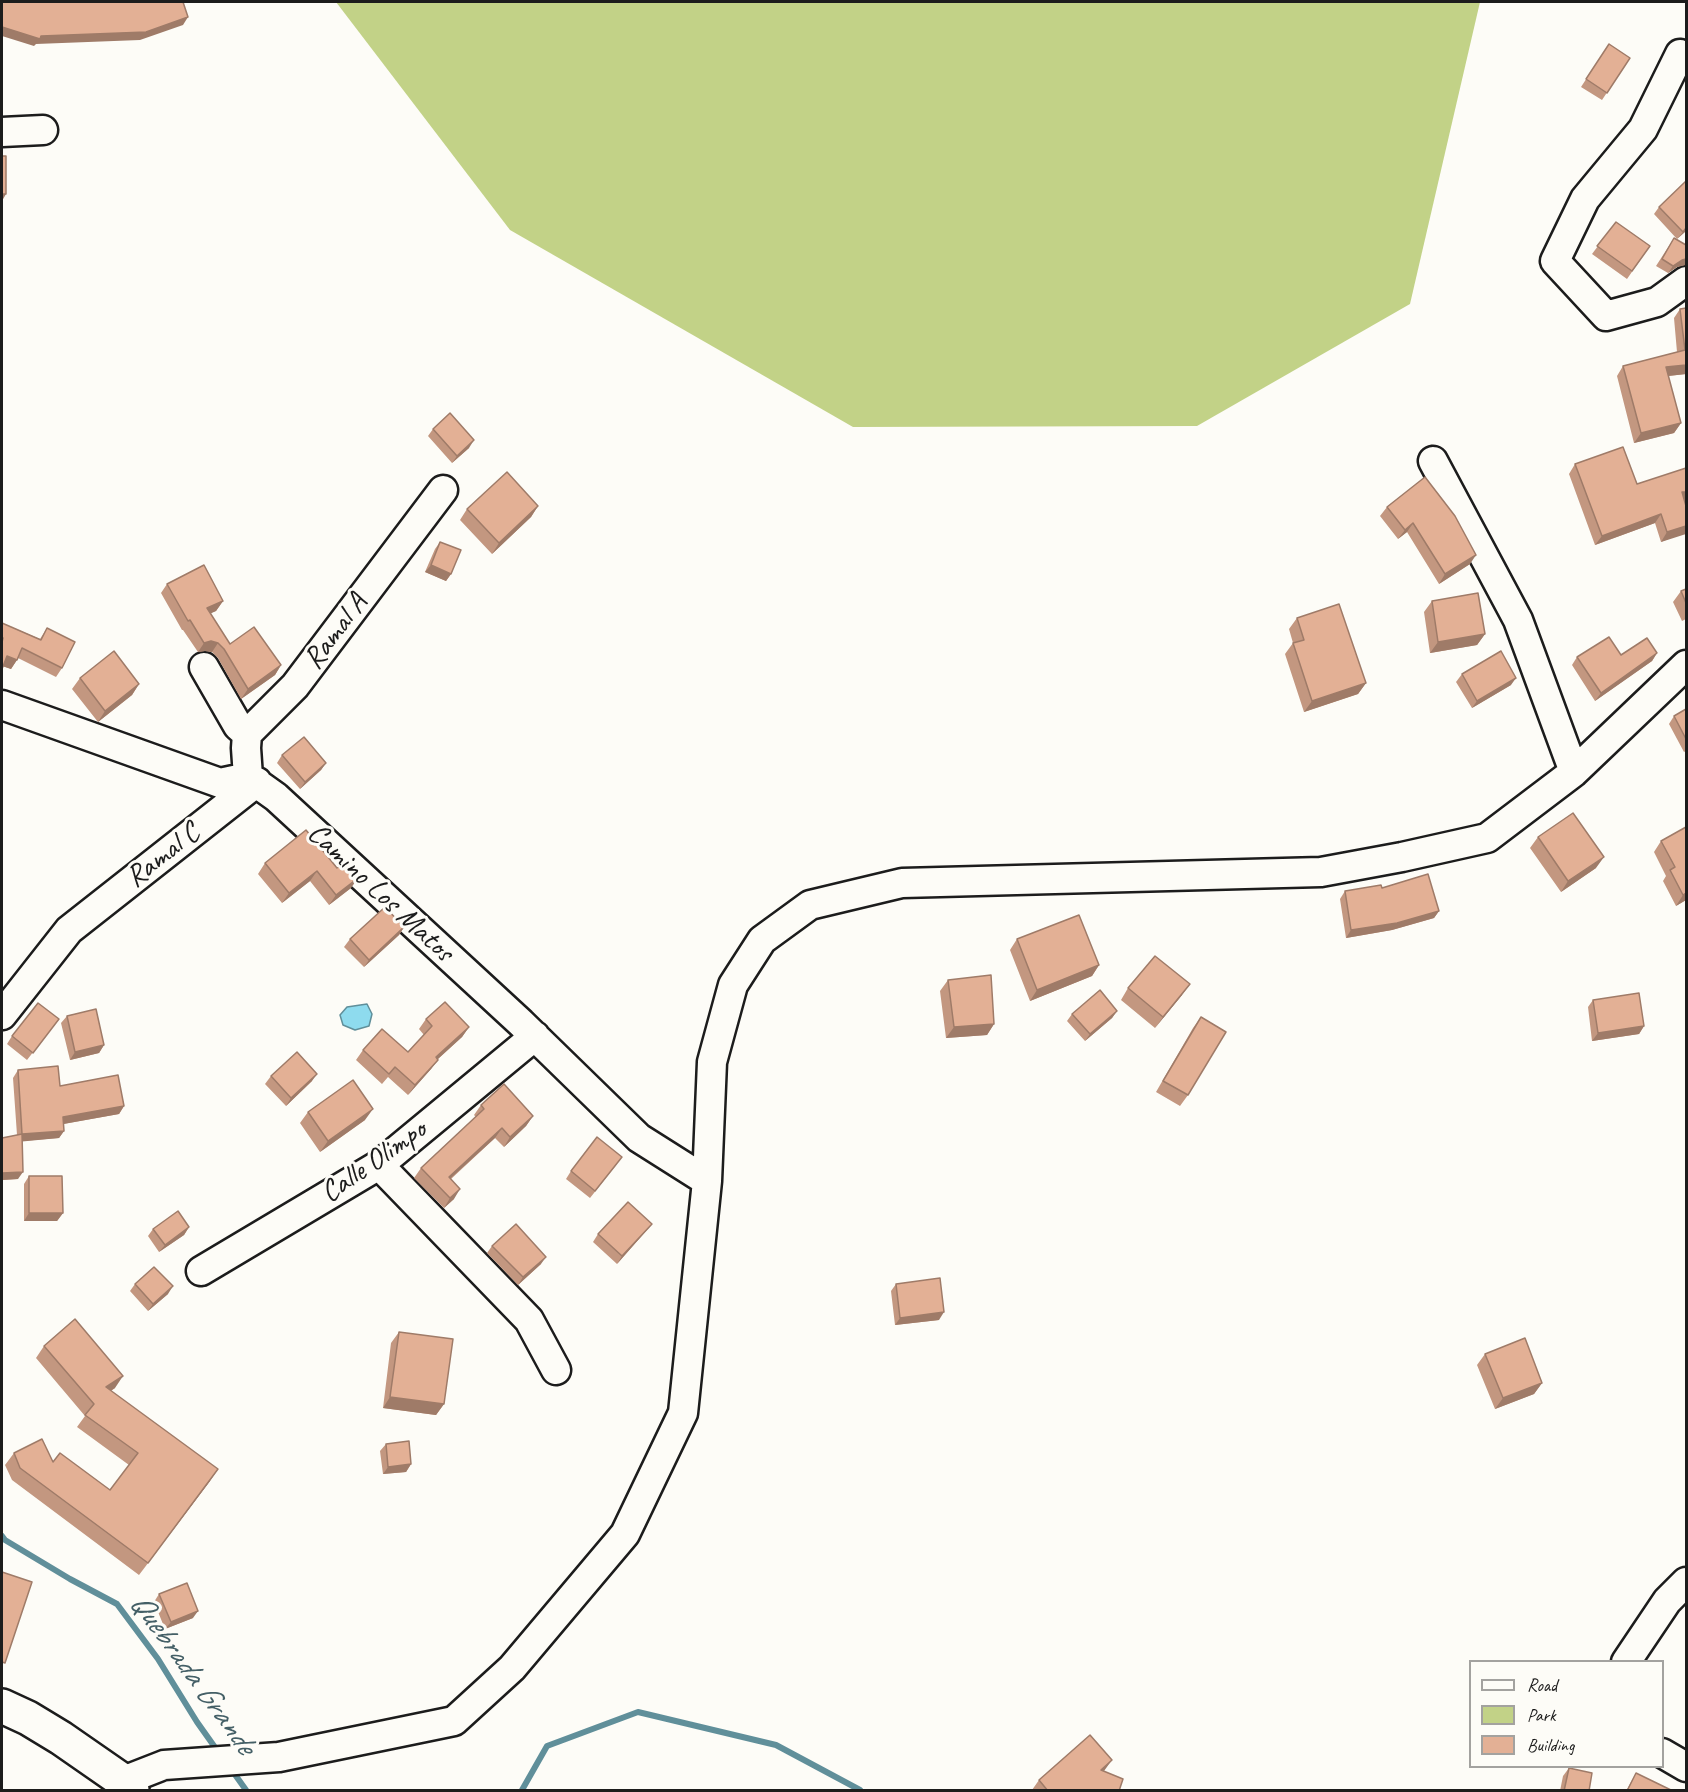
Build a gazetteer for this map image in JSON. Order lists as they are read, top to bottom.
{
  "streets": {
    "street": [
      "Ramal A",
      "Ramal C",
      "Camino Los Matos",
      "Calle Olimpo"
    ]
  },
  "crossings": [
    ["Ramal C", "Camino Los Matos"],
    ["Camino Los Matos", "Calle Olimpo"]
  ],
  "water": ["Quebrada Grande"],
  "legend": ["Road", "Park", "Building"]
}
